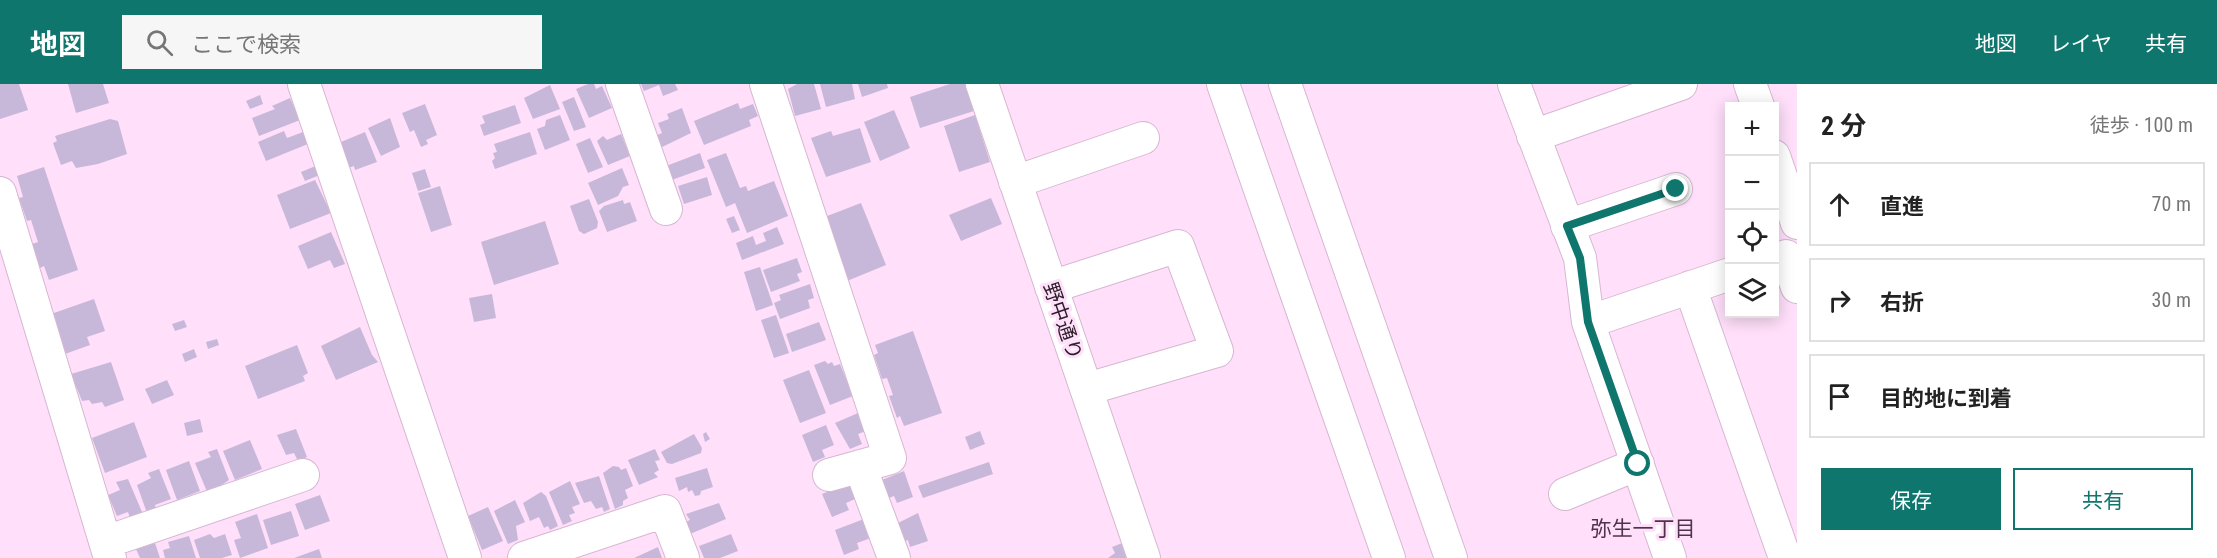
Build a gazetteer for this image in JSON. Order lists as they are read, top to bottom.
{
  "streets": {
    "street": ["野中通り"]
  },
  "districts": ["弥生一丁目"],
  "page": {
    "header": "地図",
    "search": "ここで検索",
    "nav": ["地図", "レイヤ", "共有"],
    "heading": ["2 分", "徒歩 · 100 m"],
    "map_buttons": ["+", "−"],
    "list": [
      ["直進", "70 m"],
      ["右折", "30 m"],
      "目的地に到着"
    ],
    "buttons": ["保存", "共有"]
  }
}
